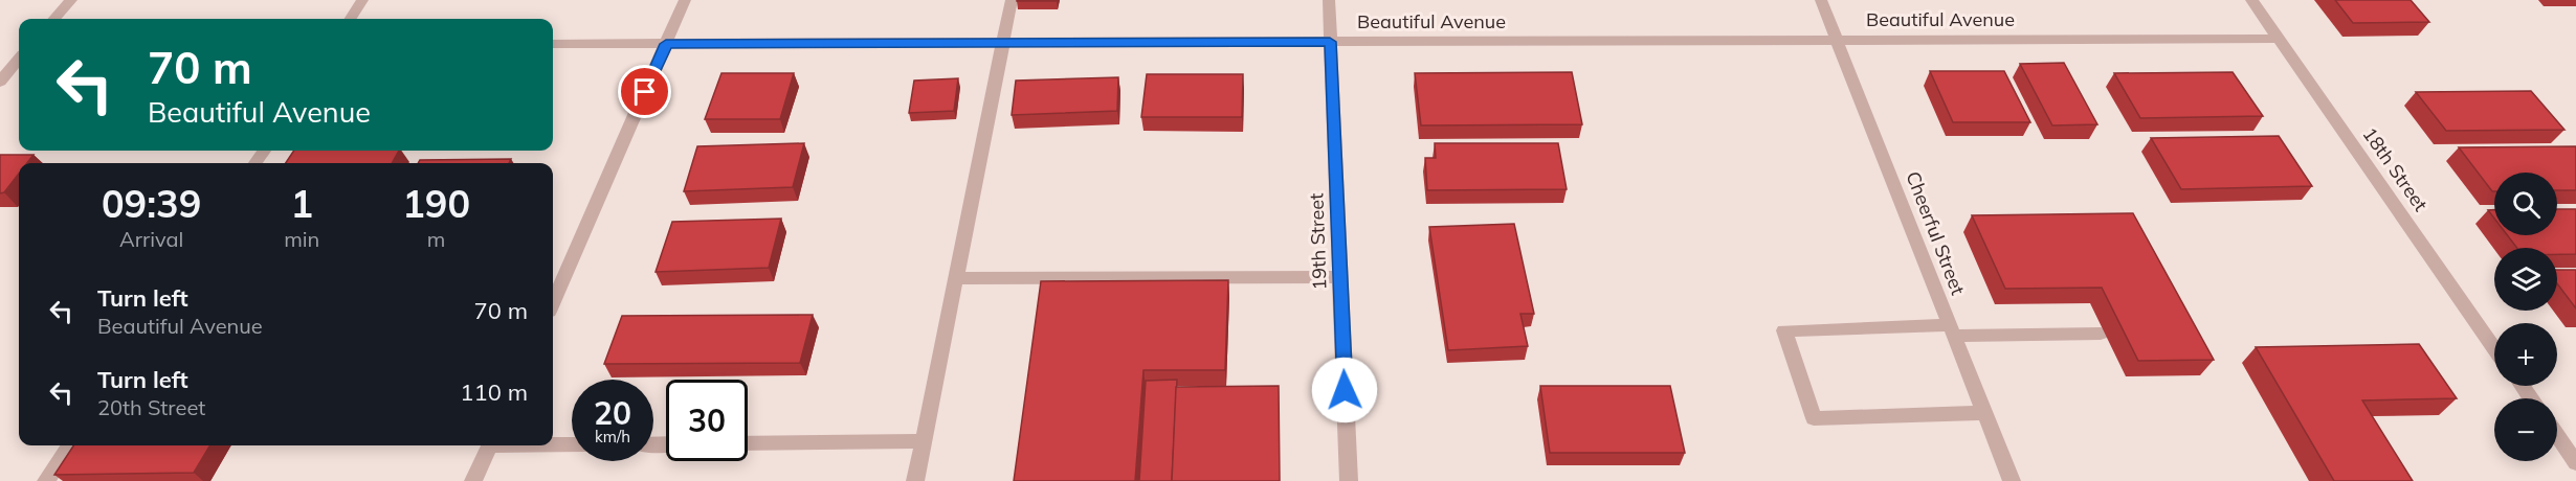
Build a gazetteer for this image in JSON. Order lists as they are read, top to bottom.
{
  "streets": {
    "street": [
      "Beautiful Avenue",
      "18th Street",
      "Cheerful Street",
      "19th Street"
    ]
  },
  "crossings": [
    ["Beautiful Avenue", "18th Street"],
    ["Beautiful Avenue", "Cheerful Street"],
    ["Beautiful Avenue", "19th Street"]
  ],
  "page": {
    "turn": ["70 m", "Beautiful Avenue"],
    "eta": [
      "09:39",
      "Arrival",
      "1",
      "min",
      "190",
      "m"
    ],
    "map_buttons": ["+", "−"],
    "list": [
      {
        "name": "Turn left",
        "note": "Beautiful Avenue",
        "value": "70 m"
      },
      {
        "name": "Turn left",
        "note": "20th Street",
        "value": "110 m"
      }
    ],
    "speed": "20 km/h",
    "limit": "30"
  }
}
